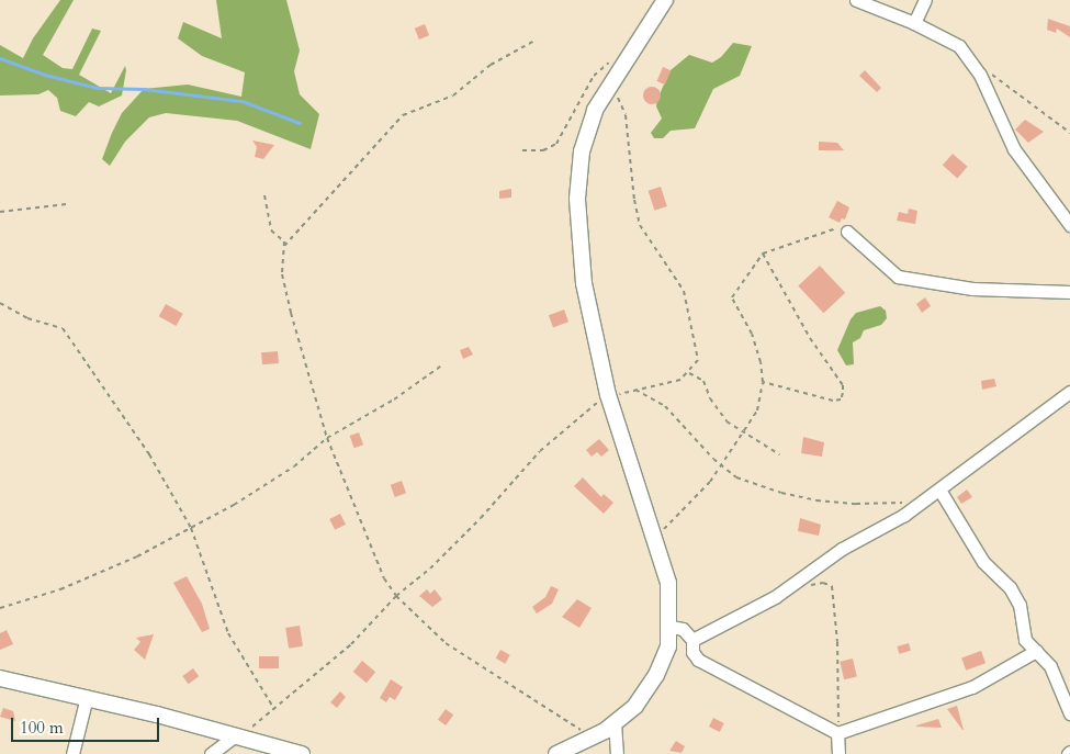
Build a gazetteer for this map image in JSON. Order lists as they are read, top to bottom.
{
  "scale_bar": "100 m"
}
